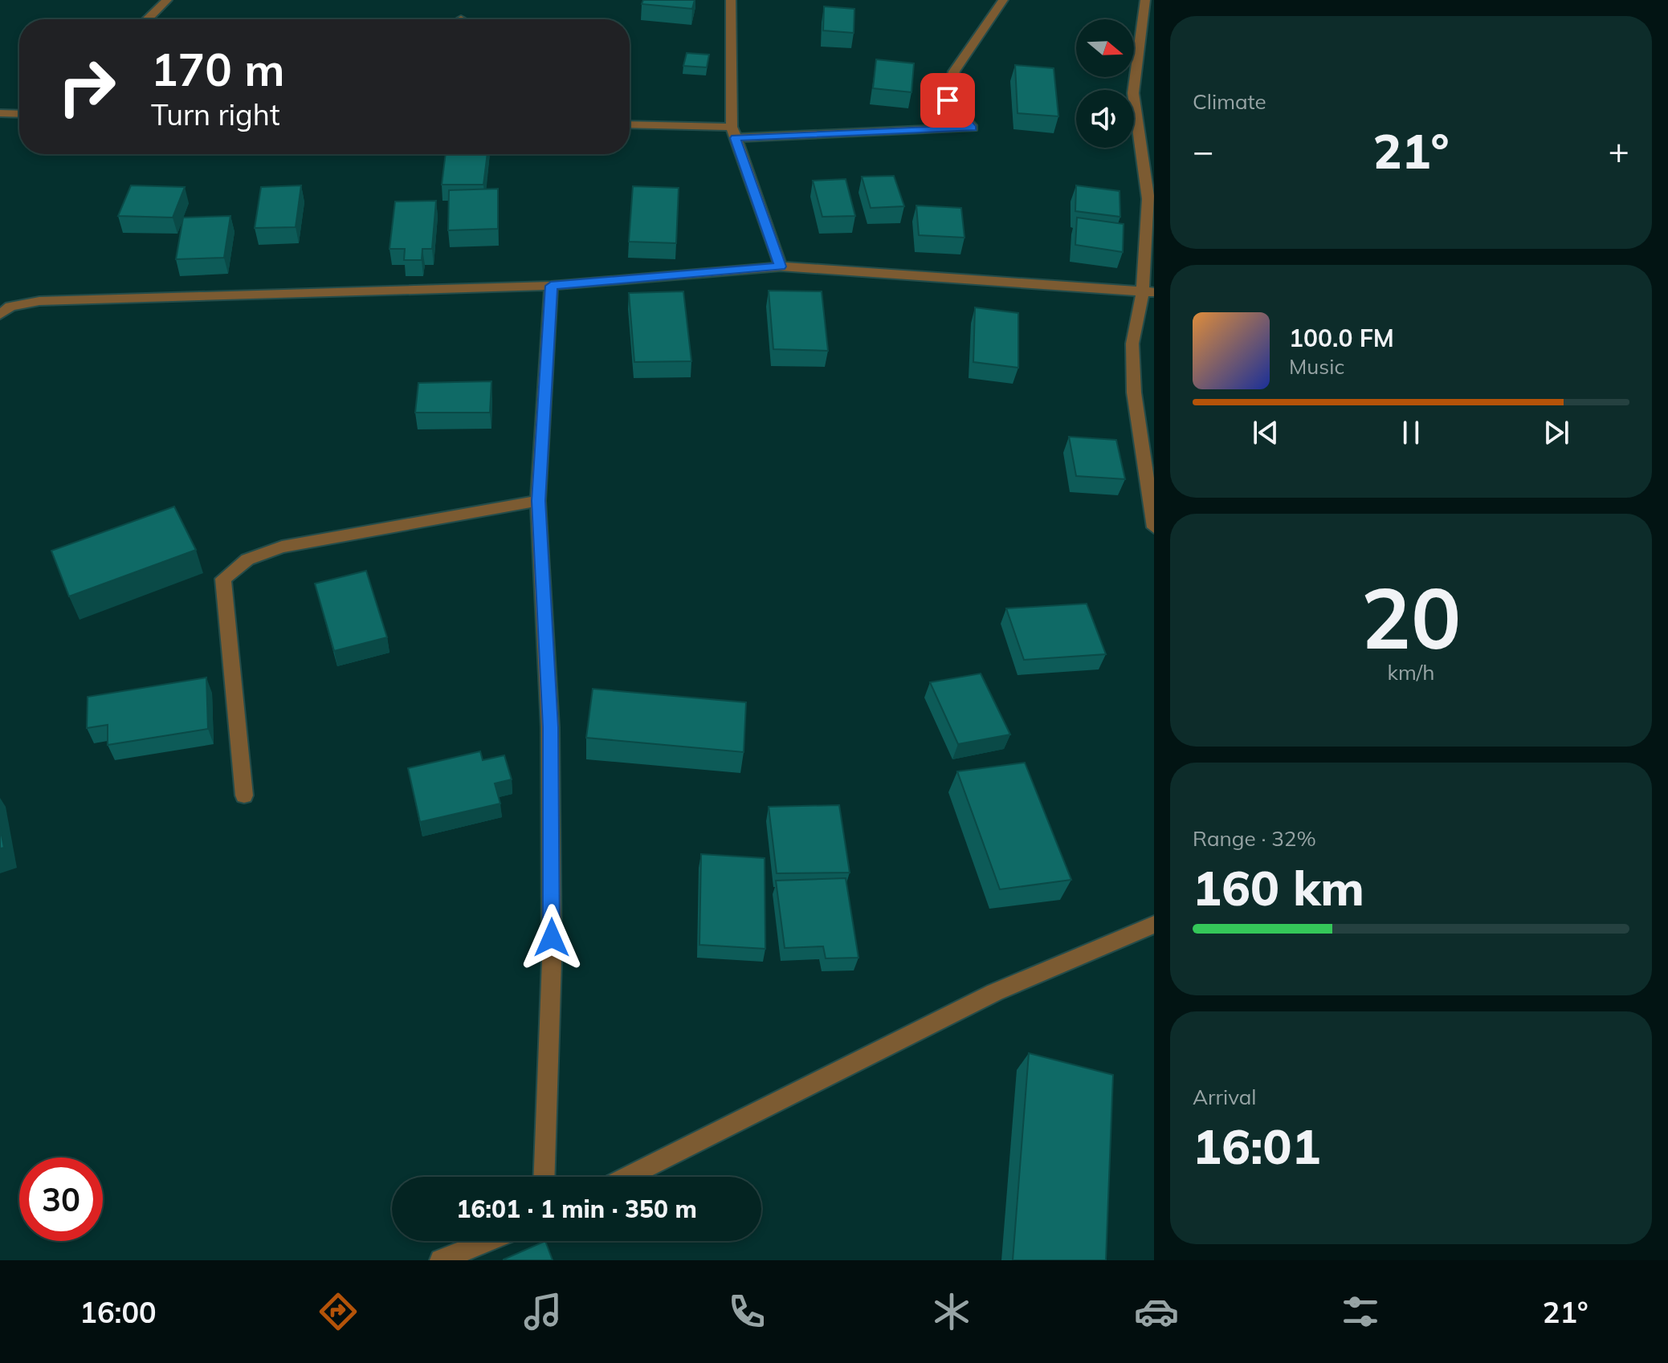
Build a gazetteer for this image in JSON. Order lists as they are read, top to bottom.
{
  "north": "right",
  "page": {
    "tile": [
      "Climate",
      ["20", "km/h"],
      ["Range · 32%", "160 km"],
      ["Arrival", "16:01"]
    ],
    "turn": ["170 m", "Turn right"],
    "heat": ["−", "21°", "+"],
    "song": ["100.0 FM", "Music"],
    "limit": "30",
    "trip": "16:01 · 1 min · 350 m",
    "tabs": ["16:00", "21°"]
  }
}
